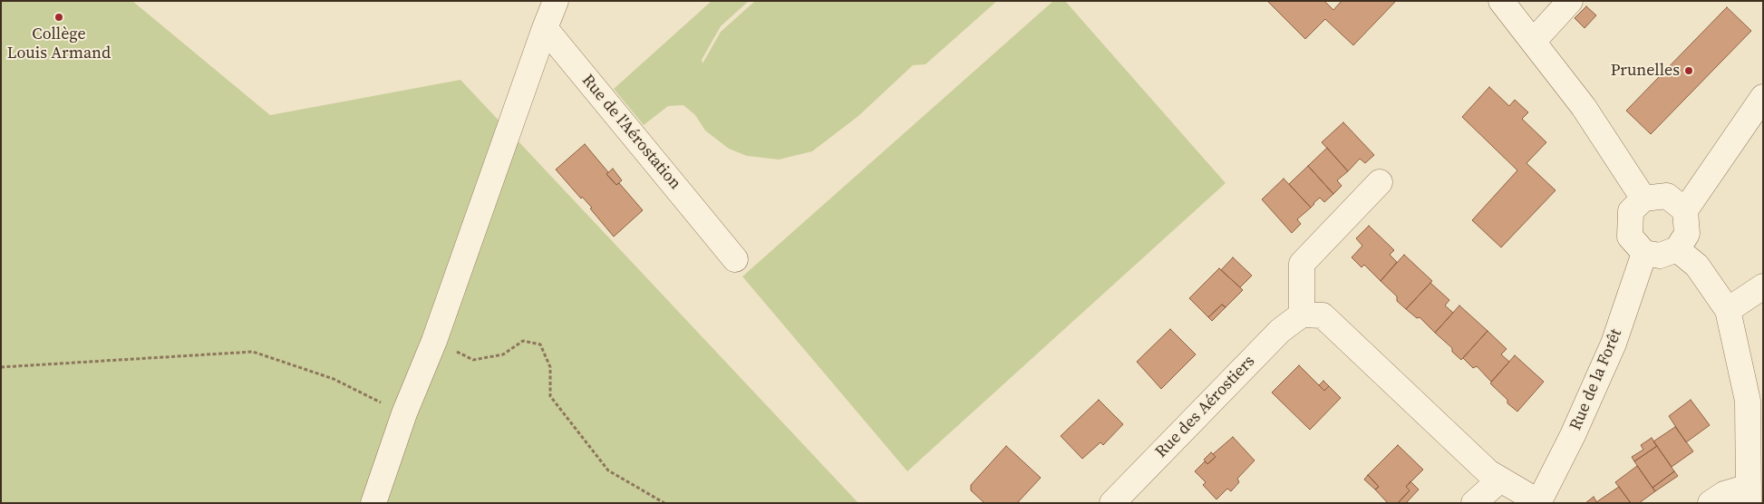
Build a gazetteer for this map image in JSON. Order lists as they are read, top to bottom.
{
  "streets": {
    "street": ["Rue de l'Aérostation", "Rue de la Forêt", "Rue des Aérostiers"]
  },
  "places": ["Collège Louis Armand", "Prunelles"]
}
